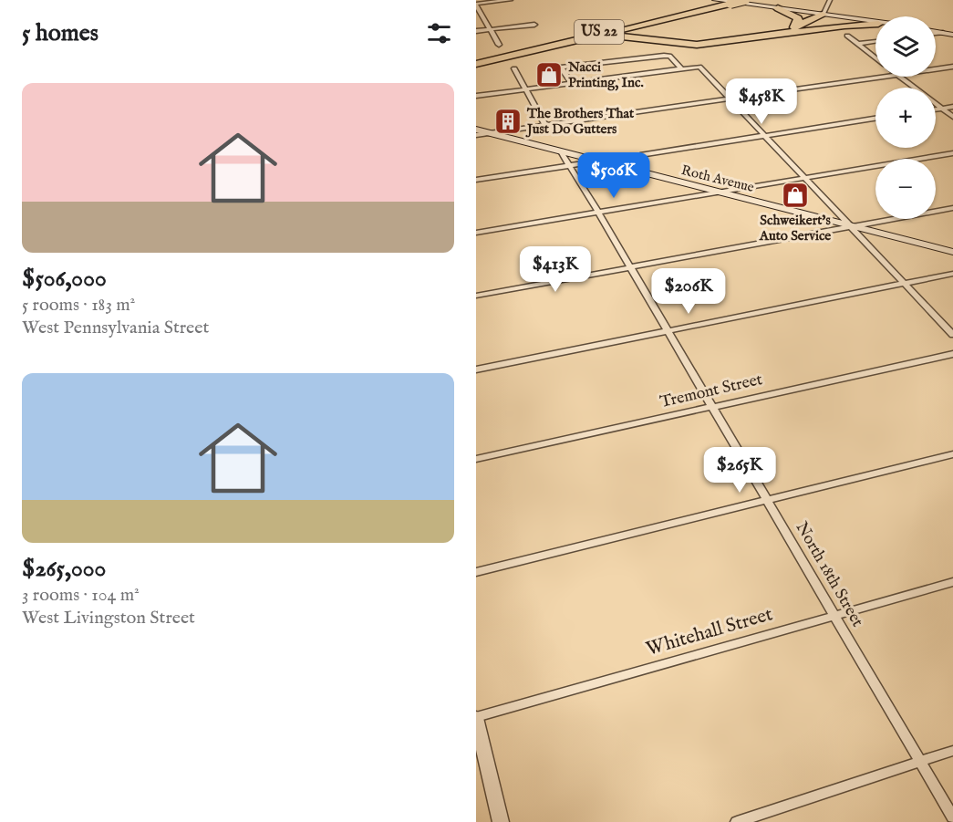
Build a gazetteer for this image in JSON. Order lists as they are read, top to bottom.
{
  "streets": {
    "highway": ["US 22"],
    "main road": ["Roth Avenue"],
    "street": ["Tremont Street", "North 18th Street", "Whitehall Street"]
  },
  "crossings": [
    ["Roth Avenue", "North 18th Street"],
    ["Tremont Street", "North 18th Street"],
    ["North 18th Street", "Whitehall Street"]
  ],
  "places": {
    "shop": ["Nacci Printing, Inc.", "Schweikert's Auto Service"],
    "building": ["The Brothers That Just Do Gutters"]
  },
  "page": {
    "heading": "5 homes",
    "map_buttons": ["+", "−"],
    "list": [
      {
        "name": "$506,000",
        "note": "5 rooms · 183 m² · West Pennsylvania Street"
      },
      {
        "name": "$265,000",
        "note": "3 rooms · 104 m² · West Livingston Street"
      }
    ],
    "price": [
      "$458K",
      "$506K",
      "$413K",
      "$206K",
      "$265K"
    ]
  }
}
